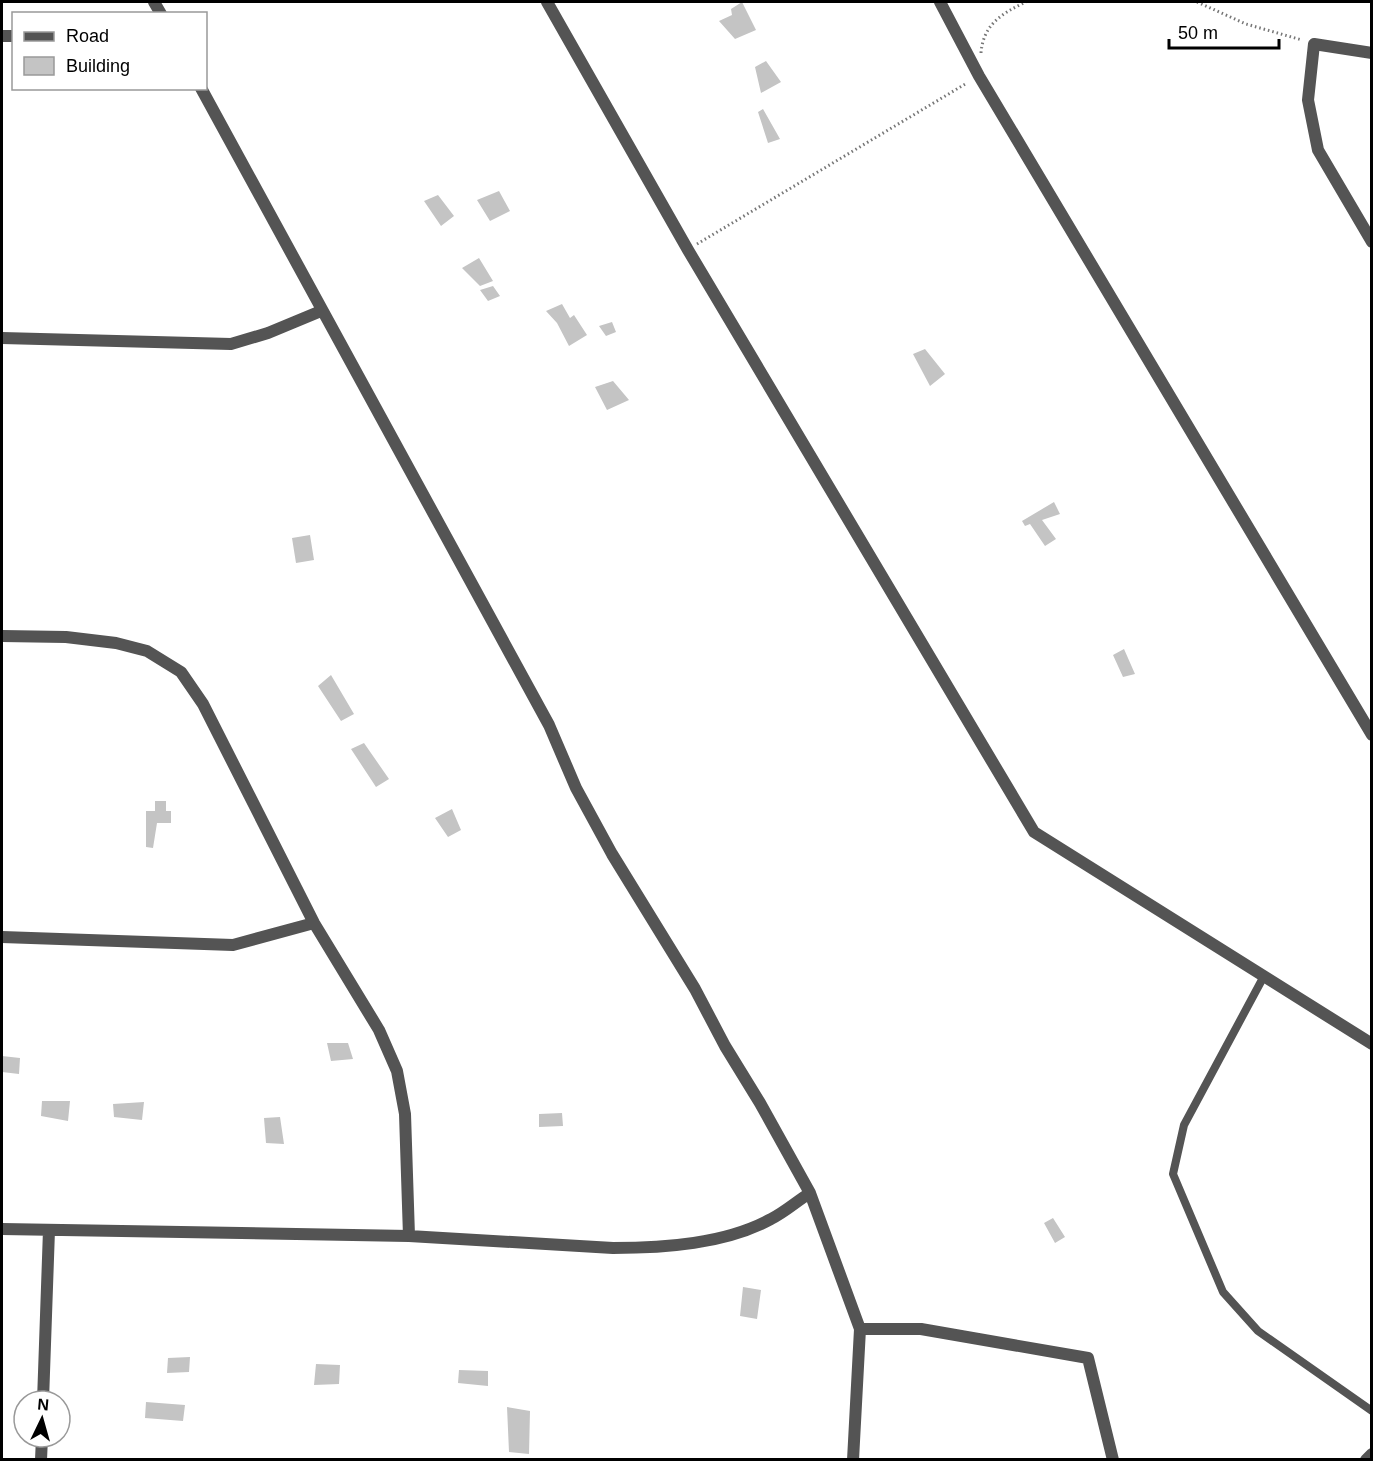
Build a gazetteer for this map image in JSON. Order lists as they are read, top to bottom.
{
  "legend": ["Road", "Building"],
  "scale_bar": "50 m",
  "north": "top"
}
